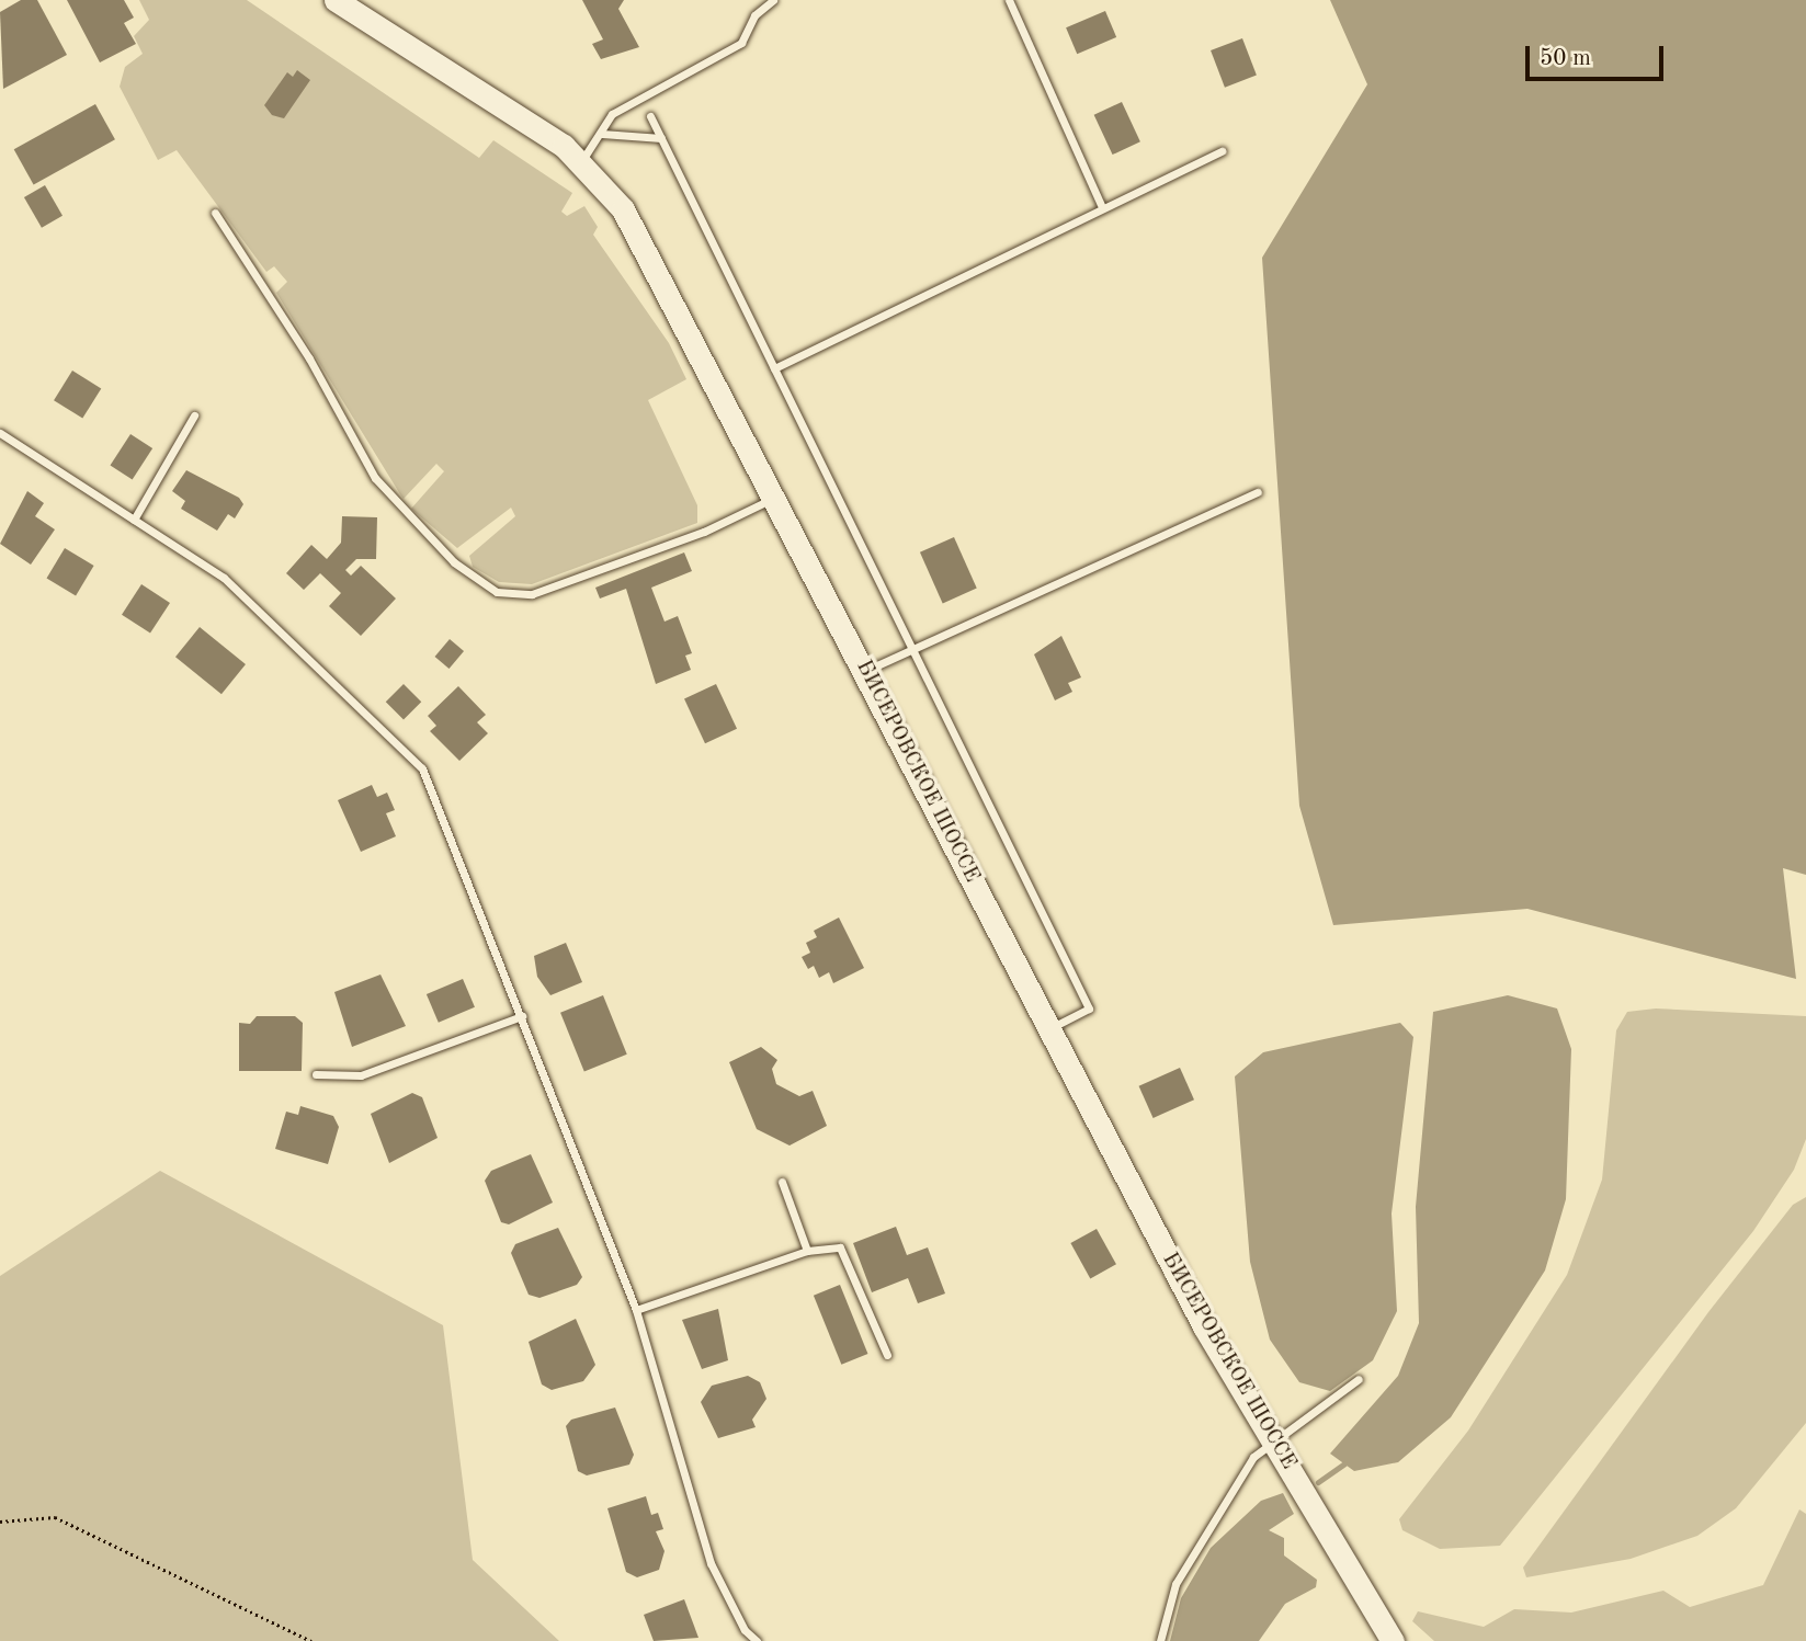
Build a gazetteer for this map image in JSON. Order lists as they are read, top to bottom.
{
  "streets": {
    "main road": ["БИСЕРОВСКОЕ ШОССЕ"]
  },
  "scale_bar": "50 m"
}
